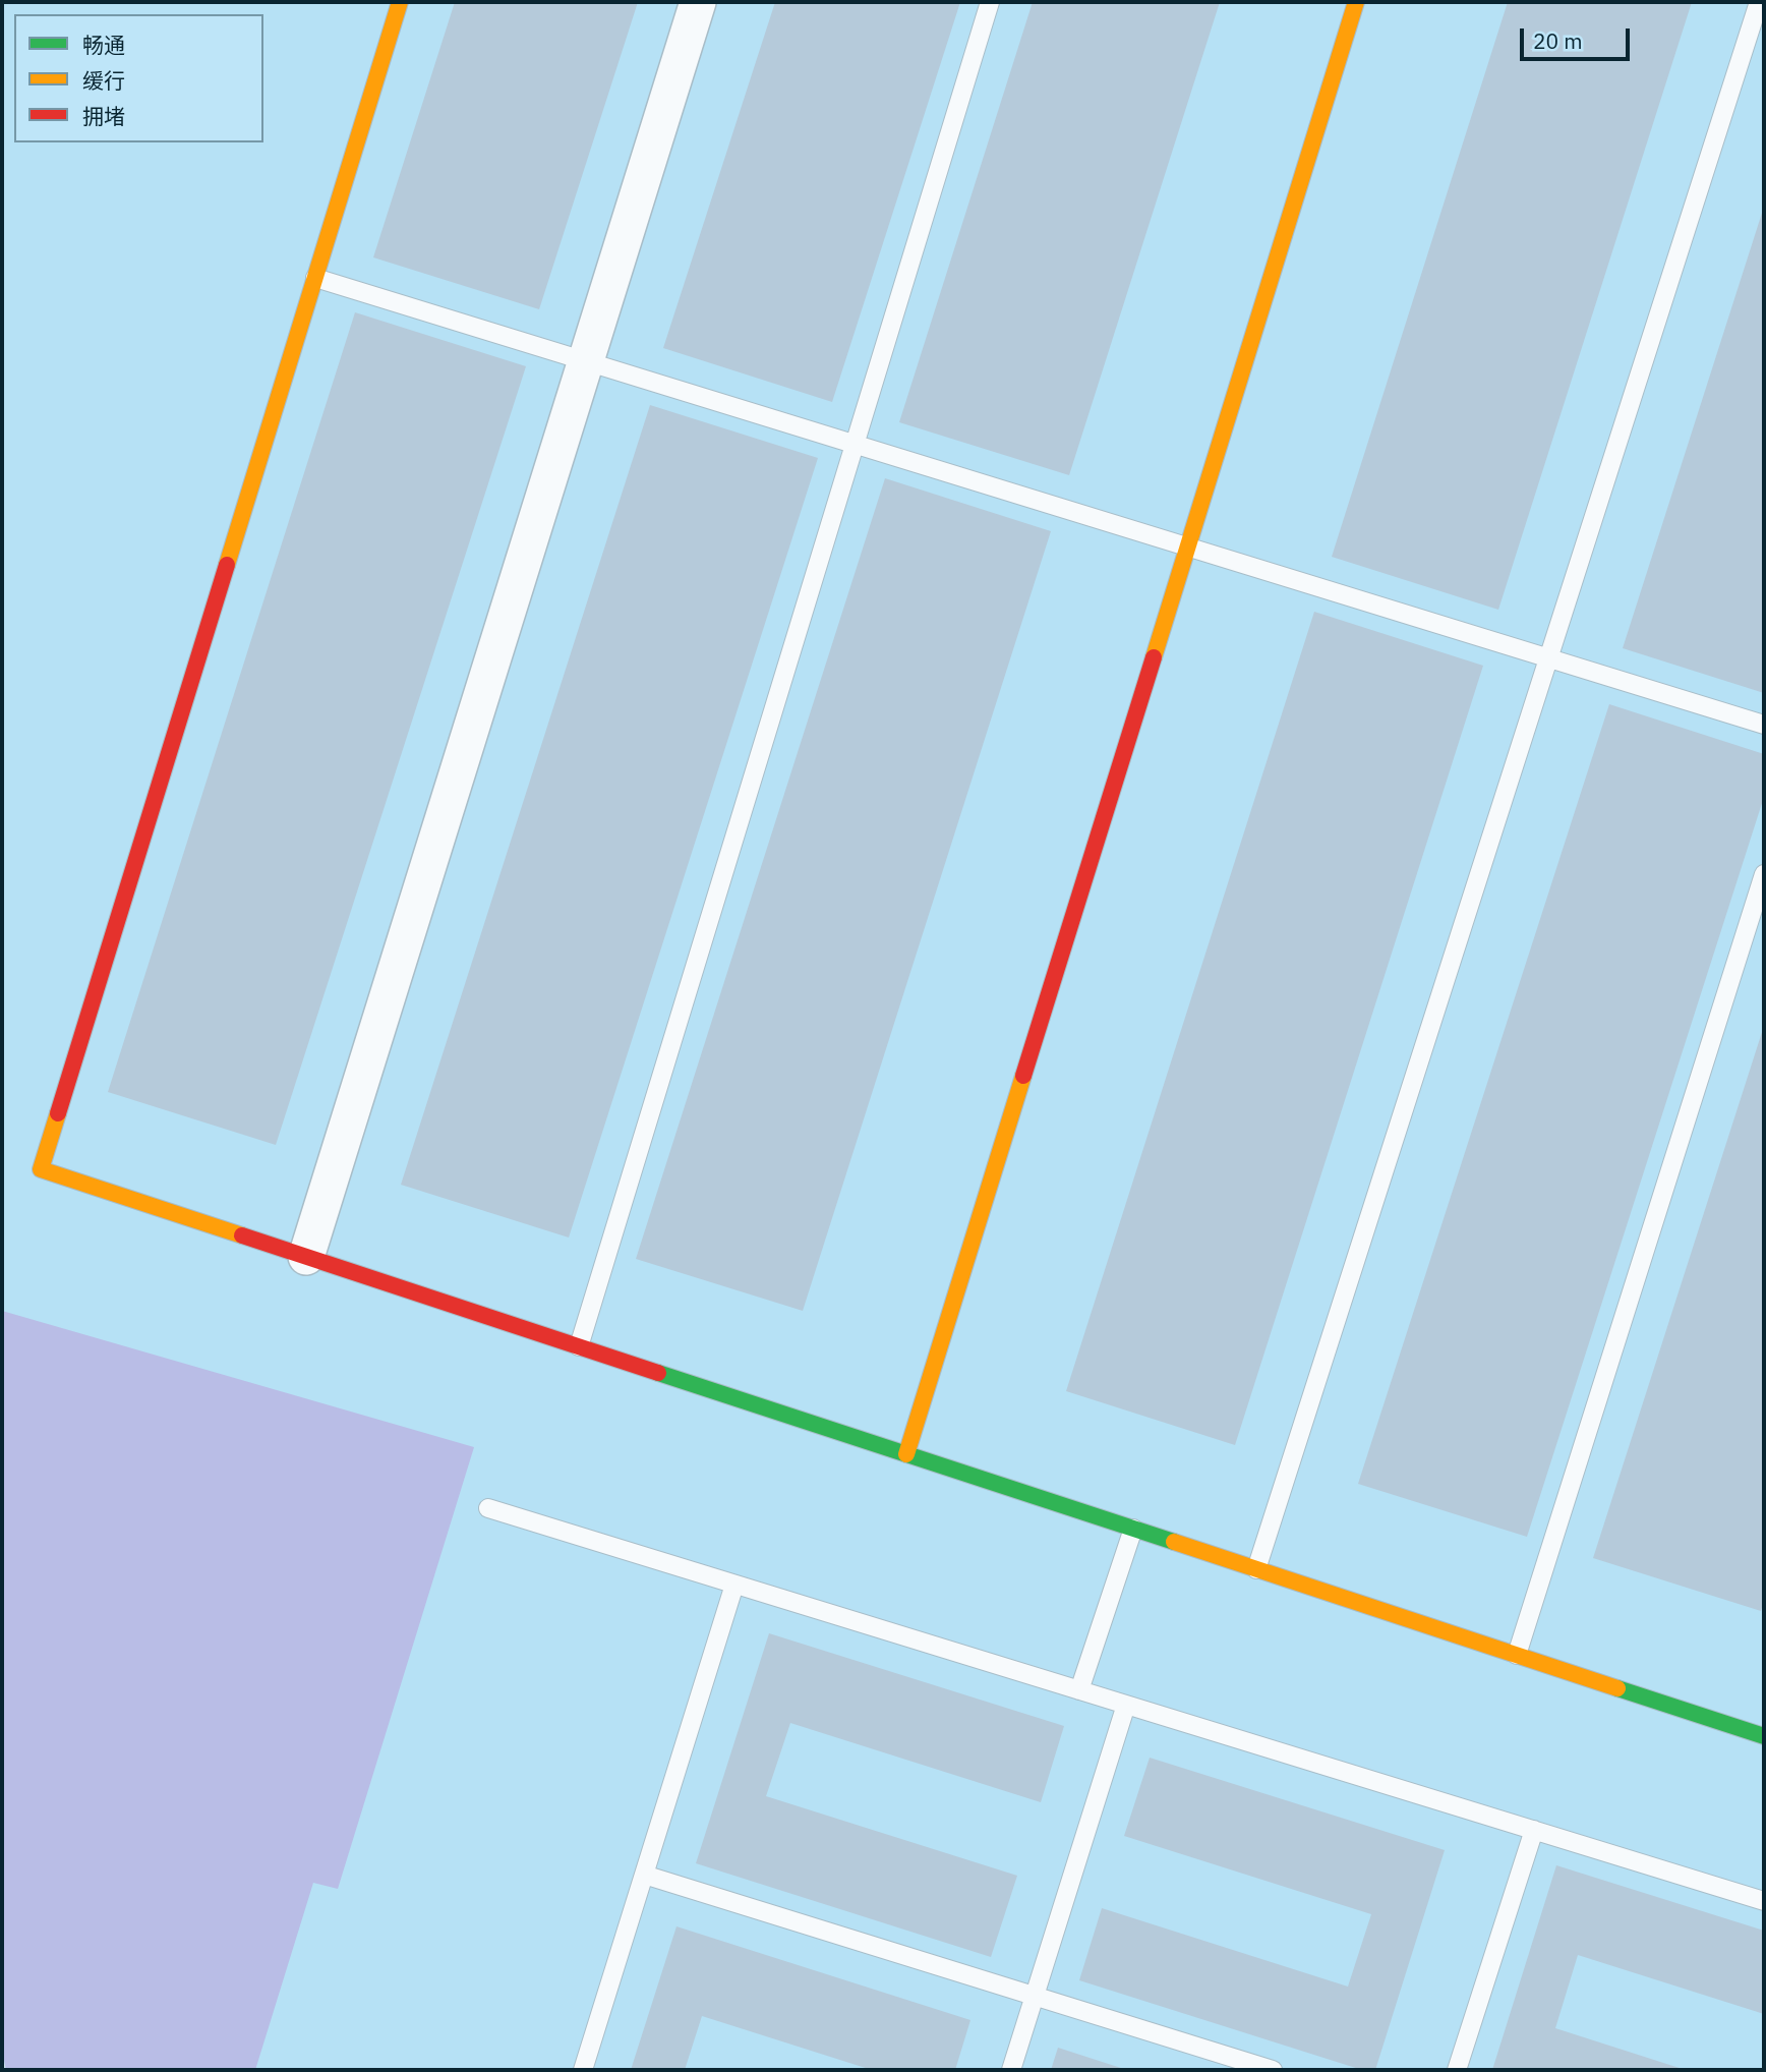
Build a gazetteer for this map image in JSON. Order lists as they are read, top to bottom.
{
  "legend": ["畅通", "缓行", "拥堵"],
  "scale_bar": "20 m"
}
